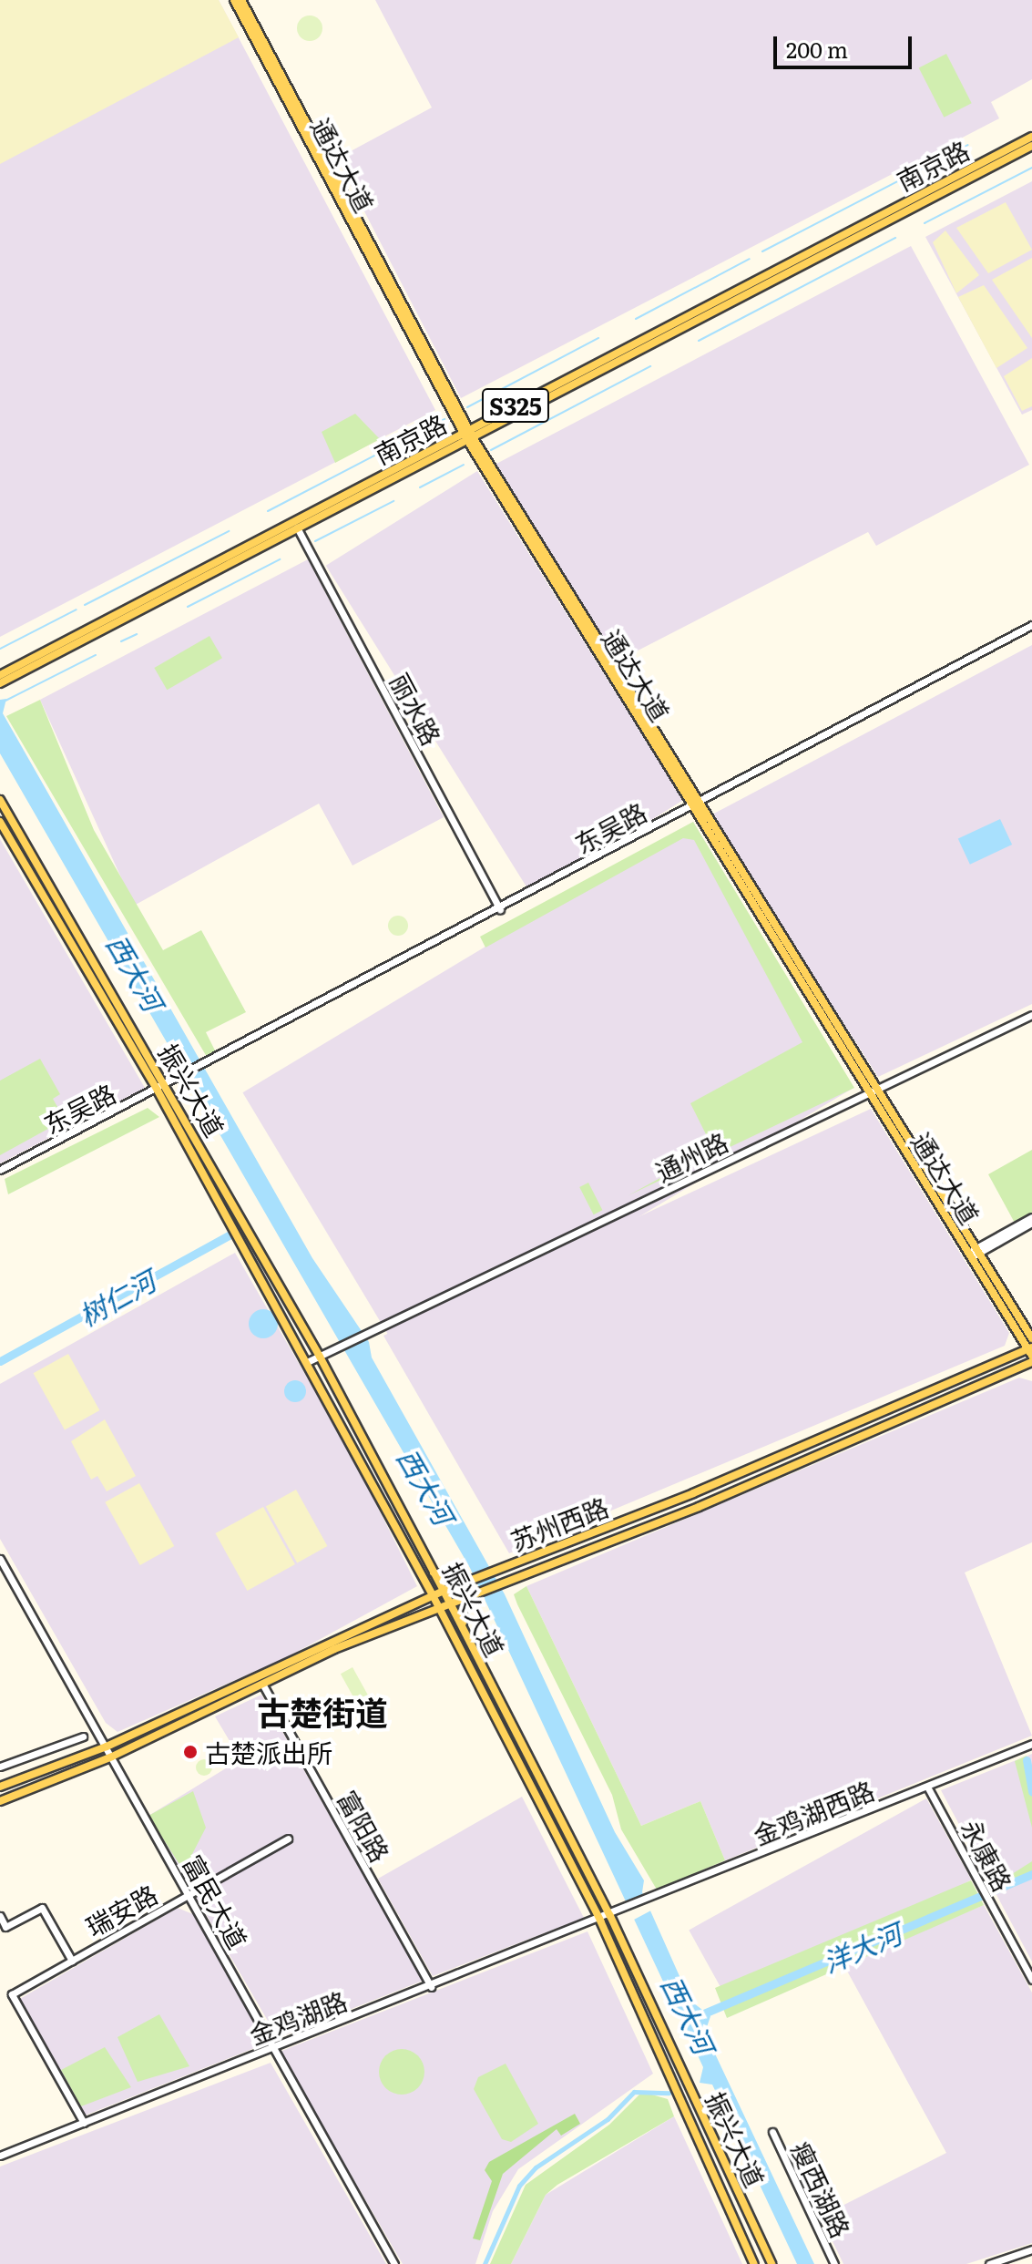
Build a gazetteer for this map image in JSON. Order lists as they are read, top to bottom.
{
  "streets": {
    "main road": [
      "通达大道",
      "南京路",
      "S325",
      "振兴大道",
      "苏州西路"
    ],
    "street": [
      "丽水路",
      "东吴路",
      "通州路",
      "金鸡湖西路",
      "富阳路",
      "永康路",
      "富民大道",
      "瑞安路",
      "金鸡湖路",
      "瘦西湖路"
    ]
  },
  "crossings": [
    ["通达大道", "南京路"],
    ["通达大道", "东吴路"],
    ["通达大道", "通州路"],
    ["通达大道", "苏州西路"],
    ["南京路", "丽水路"],
    ["丽水路", "东吴路"],
    ["东吴路", "振兴大道"],
    ["振兴大道", "通州路"],
    ["振兴大道", "苏州西路"],
    ["振兴大道", "金鸡湖西路"],
    ["振兴大道", "金鸡湖路"],
    ["苏州西路", "富阳路"],
    ["苏州西路", "富民大道"],
    ["金鸡湖西路", "永康路"],
    ["金鸡湖西路", "金鸡湖路"],
    ["富阳路", "金鸡湖路"],
    ["富民大道", "瑞安路"],
    ["富民大道", "金鸡湖路"],
    ["瑞安路", "金鸡湖路"]
  ],
  "districts": ["古楚街道"],
  "water": ["西大河", "树仁河", "洋大河"],
  "places": ["古楚派出所"],
  "scale_bar": "200 m"
}
